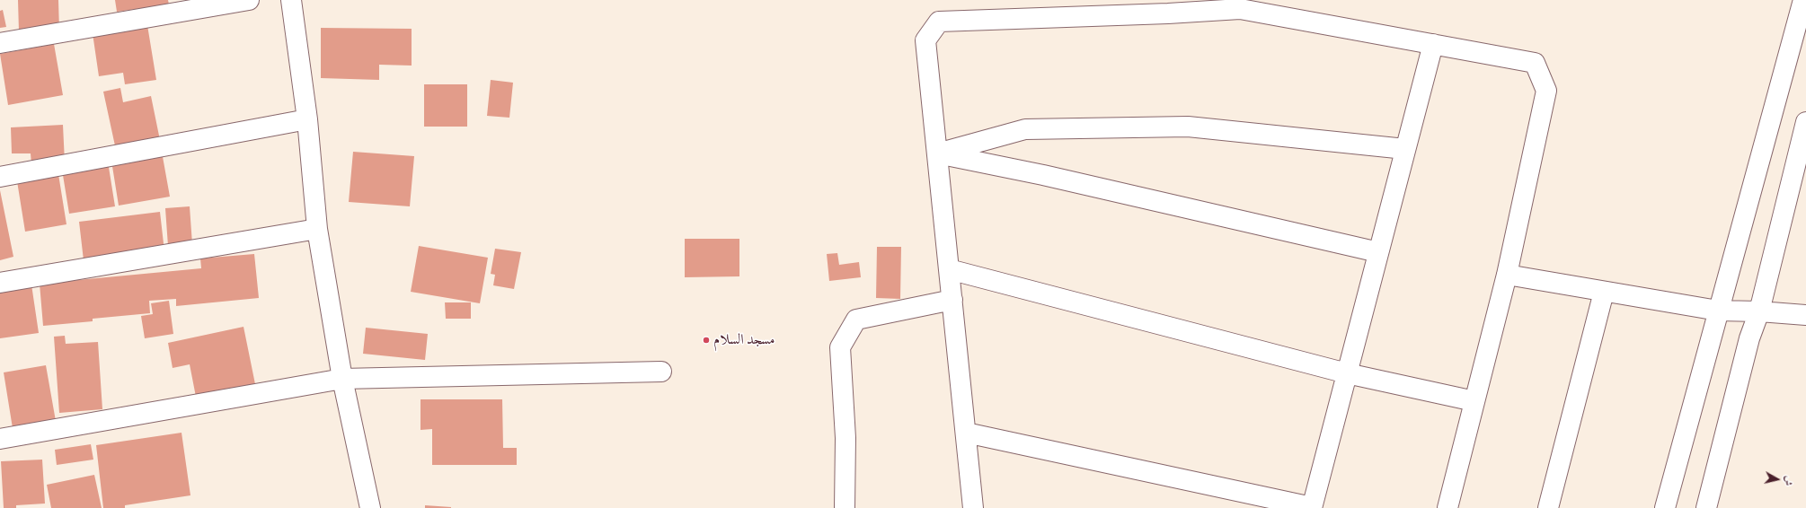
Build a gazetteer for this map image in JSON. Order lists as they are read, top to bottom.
{
  "places": ["مسجد السلام"],
  "north": "right"
}
